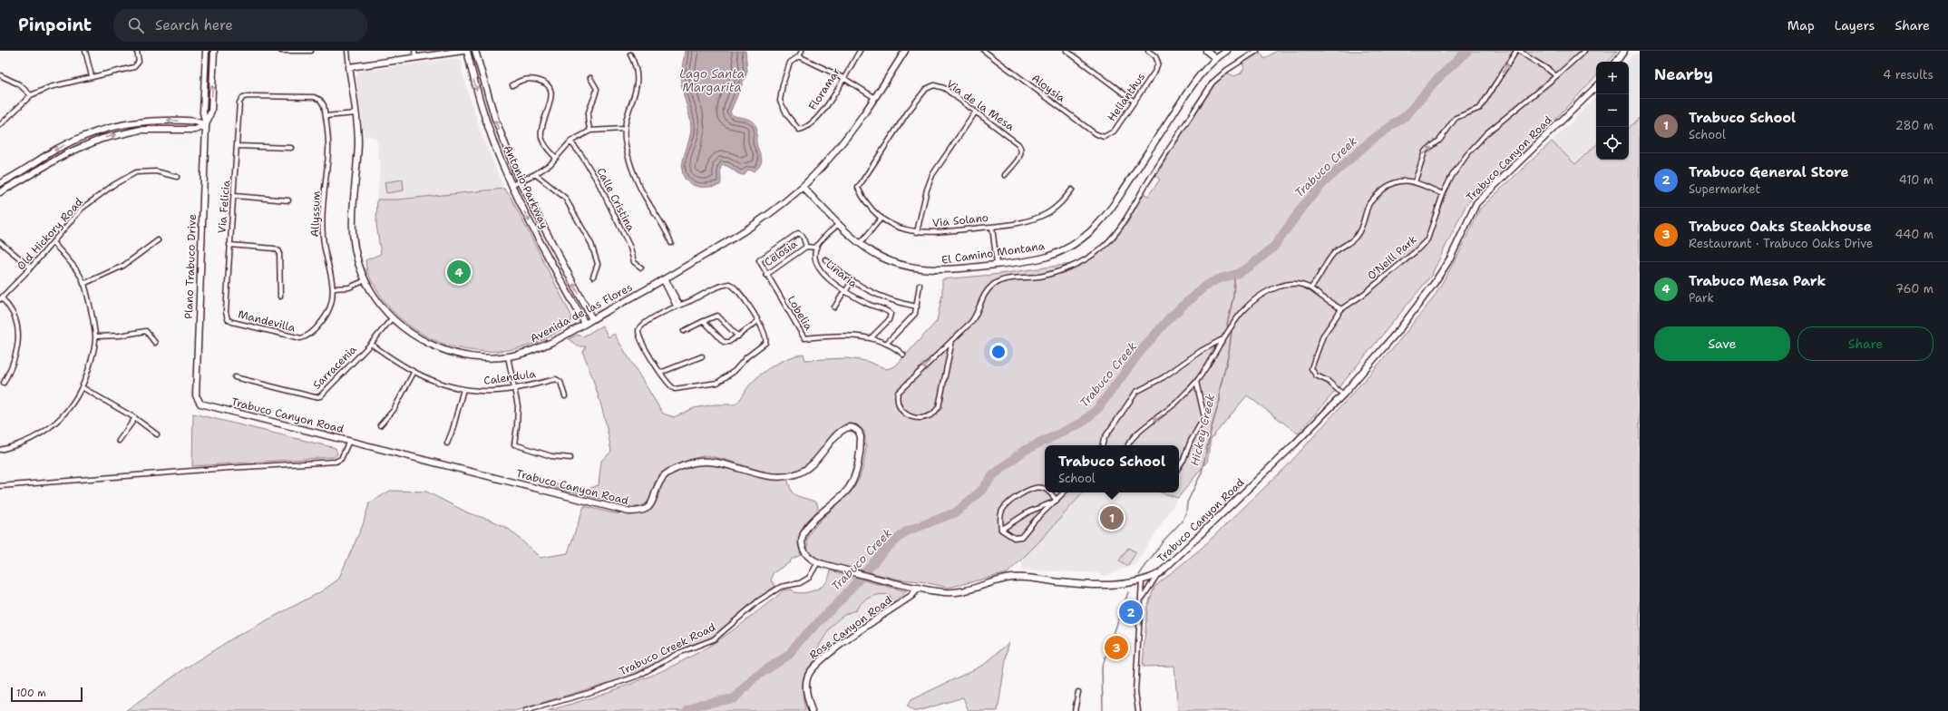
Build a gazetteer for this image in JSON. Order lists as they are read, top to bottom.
{
  "streets": {
    "main road": [
      "Trabuco Canyon Road",
      "Antonio Parkway",
      "El Camino Montana",
      "Plano Trabuco Drive",
      "Avenida de las Flores",
      "Rose Canyon Road"
    ],
    "street": [
      "Aloysia",
      "Floramar",
      "Helianthus",
      "Via de la Mesa",
      "Calle Cristina",
      "Via Felicia",
      "Allyssum",
      "Via Solano",
      "Old Hickory Road",
      "Celosia",
      "O'Neill Park",
      "Linaria",
      "Lobelia",
      "Mandevilla",
      "Sarracenia",
      "Calendula",
      "Trabuco Creek Road"
    ]
  },
  "crossings": [
    ["Aloysia", "Helianthus"],
    ["Via de la Mesa", "Via Solano"],
    ["Trabuco Canyon Road", "O'Neill Park"],
    ["Trabuco Canyon Road", "Plano Trabuco Drive"],
    ["Trabuco Canyon Road", "Rose Canyon Road"],
    ["Trabuco Canyon Road", "Trabuco Creek Road"],
    ["Antonio Parkway", "Avenida de las Flores"],
    ["Via Felicia", "Allyssum"],
    ["Via Felicia", "Mandevilla"],
    ["Allyssum", "Mandevilla"],
    ["Celosia", "Linaria"],
    ["Celosia", "Lobelia"],
    ["El Camino Montana", "Avenida de las Flores"],
    ["Linaria", "Lobelia"],
    ["Avenida de las Flores", "Sarracenia"],
    ["Sarracenia", "Calendula"]
  ],
  "water": ["Lago Santa Margarita", "Trabuco Creek", "Hickey Creek"],
  "scale_bar": "100 m",
  "page": {
    "header": "Pinpoint",
    "search": "Search here",
    "nav": ["Map", "Layers", "Share"],
    "heading": ["Nearby", "4 results"],
    "map_buttons": ["+", "−"],
    "list": [
      {
        "mark": "1",
        "name": "Trabuco School",
        "note": "School",
        "value": "280 m"
      },
      {
        "mark": "2",
        "name": "Trabuco General Store",
        "note": "Supermarket",
        "value": "410 m"
      },
      {
        "mark": "3",
        "name": "Trabuco Oaks Steakhouse",
        "note": "Restaurant · Trabuco Oaks Drive",
        "value": "440 m"
      },
      {
        "mark": "4",
        "name": "Trabuco Mesa Park",
        "note": "Park",
        "value": "760 m"
      }
    ],
    "pins": [
      "4",
      "1",
      "2",
      "3"
    ],
    "buttons": ["Save", "Share"],
    "popup": ["Trabuco School", "School"],
    "scale": "100 m"
  }
}
